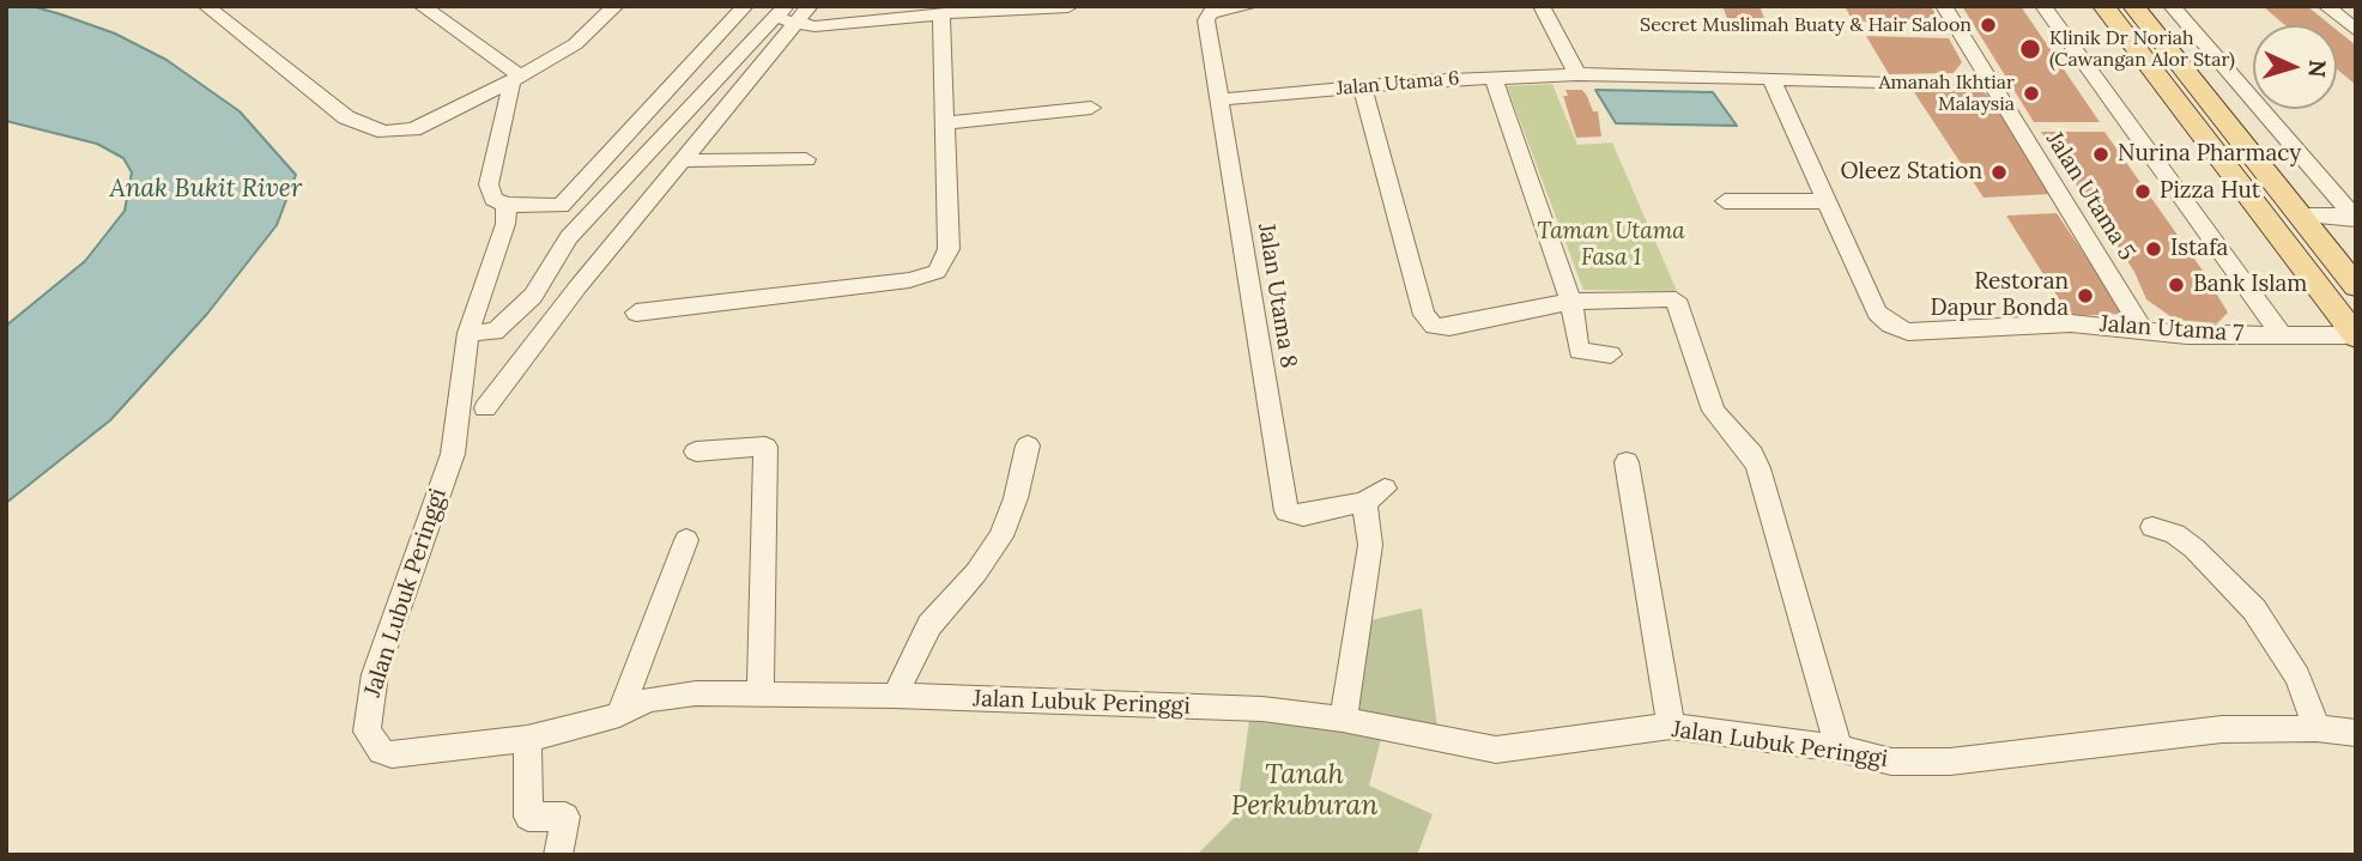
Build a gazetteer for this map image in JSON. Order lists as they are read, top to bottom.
{
  "streets": {
    "street": [
      "Jalan Utama 6",
      "Jalan Utama 5",
      "Jalan Utama 8",
      "Jalan Utama 7",
      "Jalan Lubuk Peringgi"
    ]
  },
  "crossings": [
    ["Jalan Utama 6", "Jalan Utama 8"],
    ["Jalan Utama 5", "Jalan Utama 7"],
    ["Jalan Utama 8", "Jalan Lubuk Peringgi"]
  ],
  "water": ["Anak Bukit River"],
  "parks": ["Taman Utama Fasa 1", "Tanah Perkuburan"],
  "places": [
    "Secret Muslimah Buaty & Hair Saloon",
    "Klinik Dr Noriah (Cawangan Alor Star)",
    "Amanah Ikhtiar Malaysia",
    "Nurina Pharmacy",
    "Oleez Station",
    "Pizza Hut",
    "Istafa",
    "Bank Islam",
    "Restoran Dapur Bonda"
  ],
  "north": "right"
}
